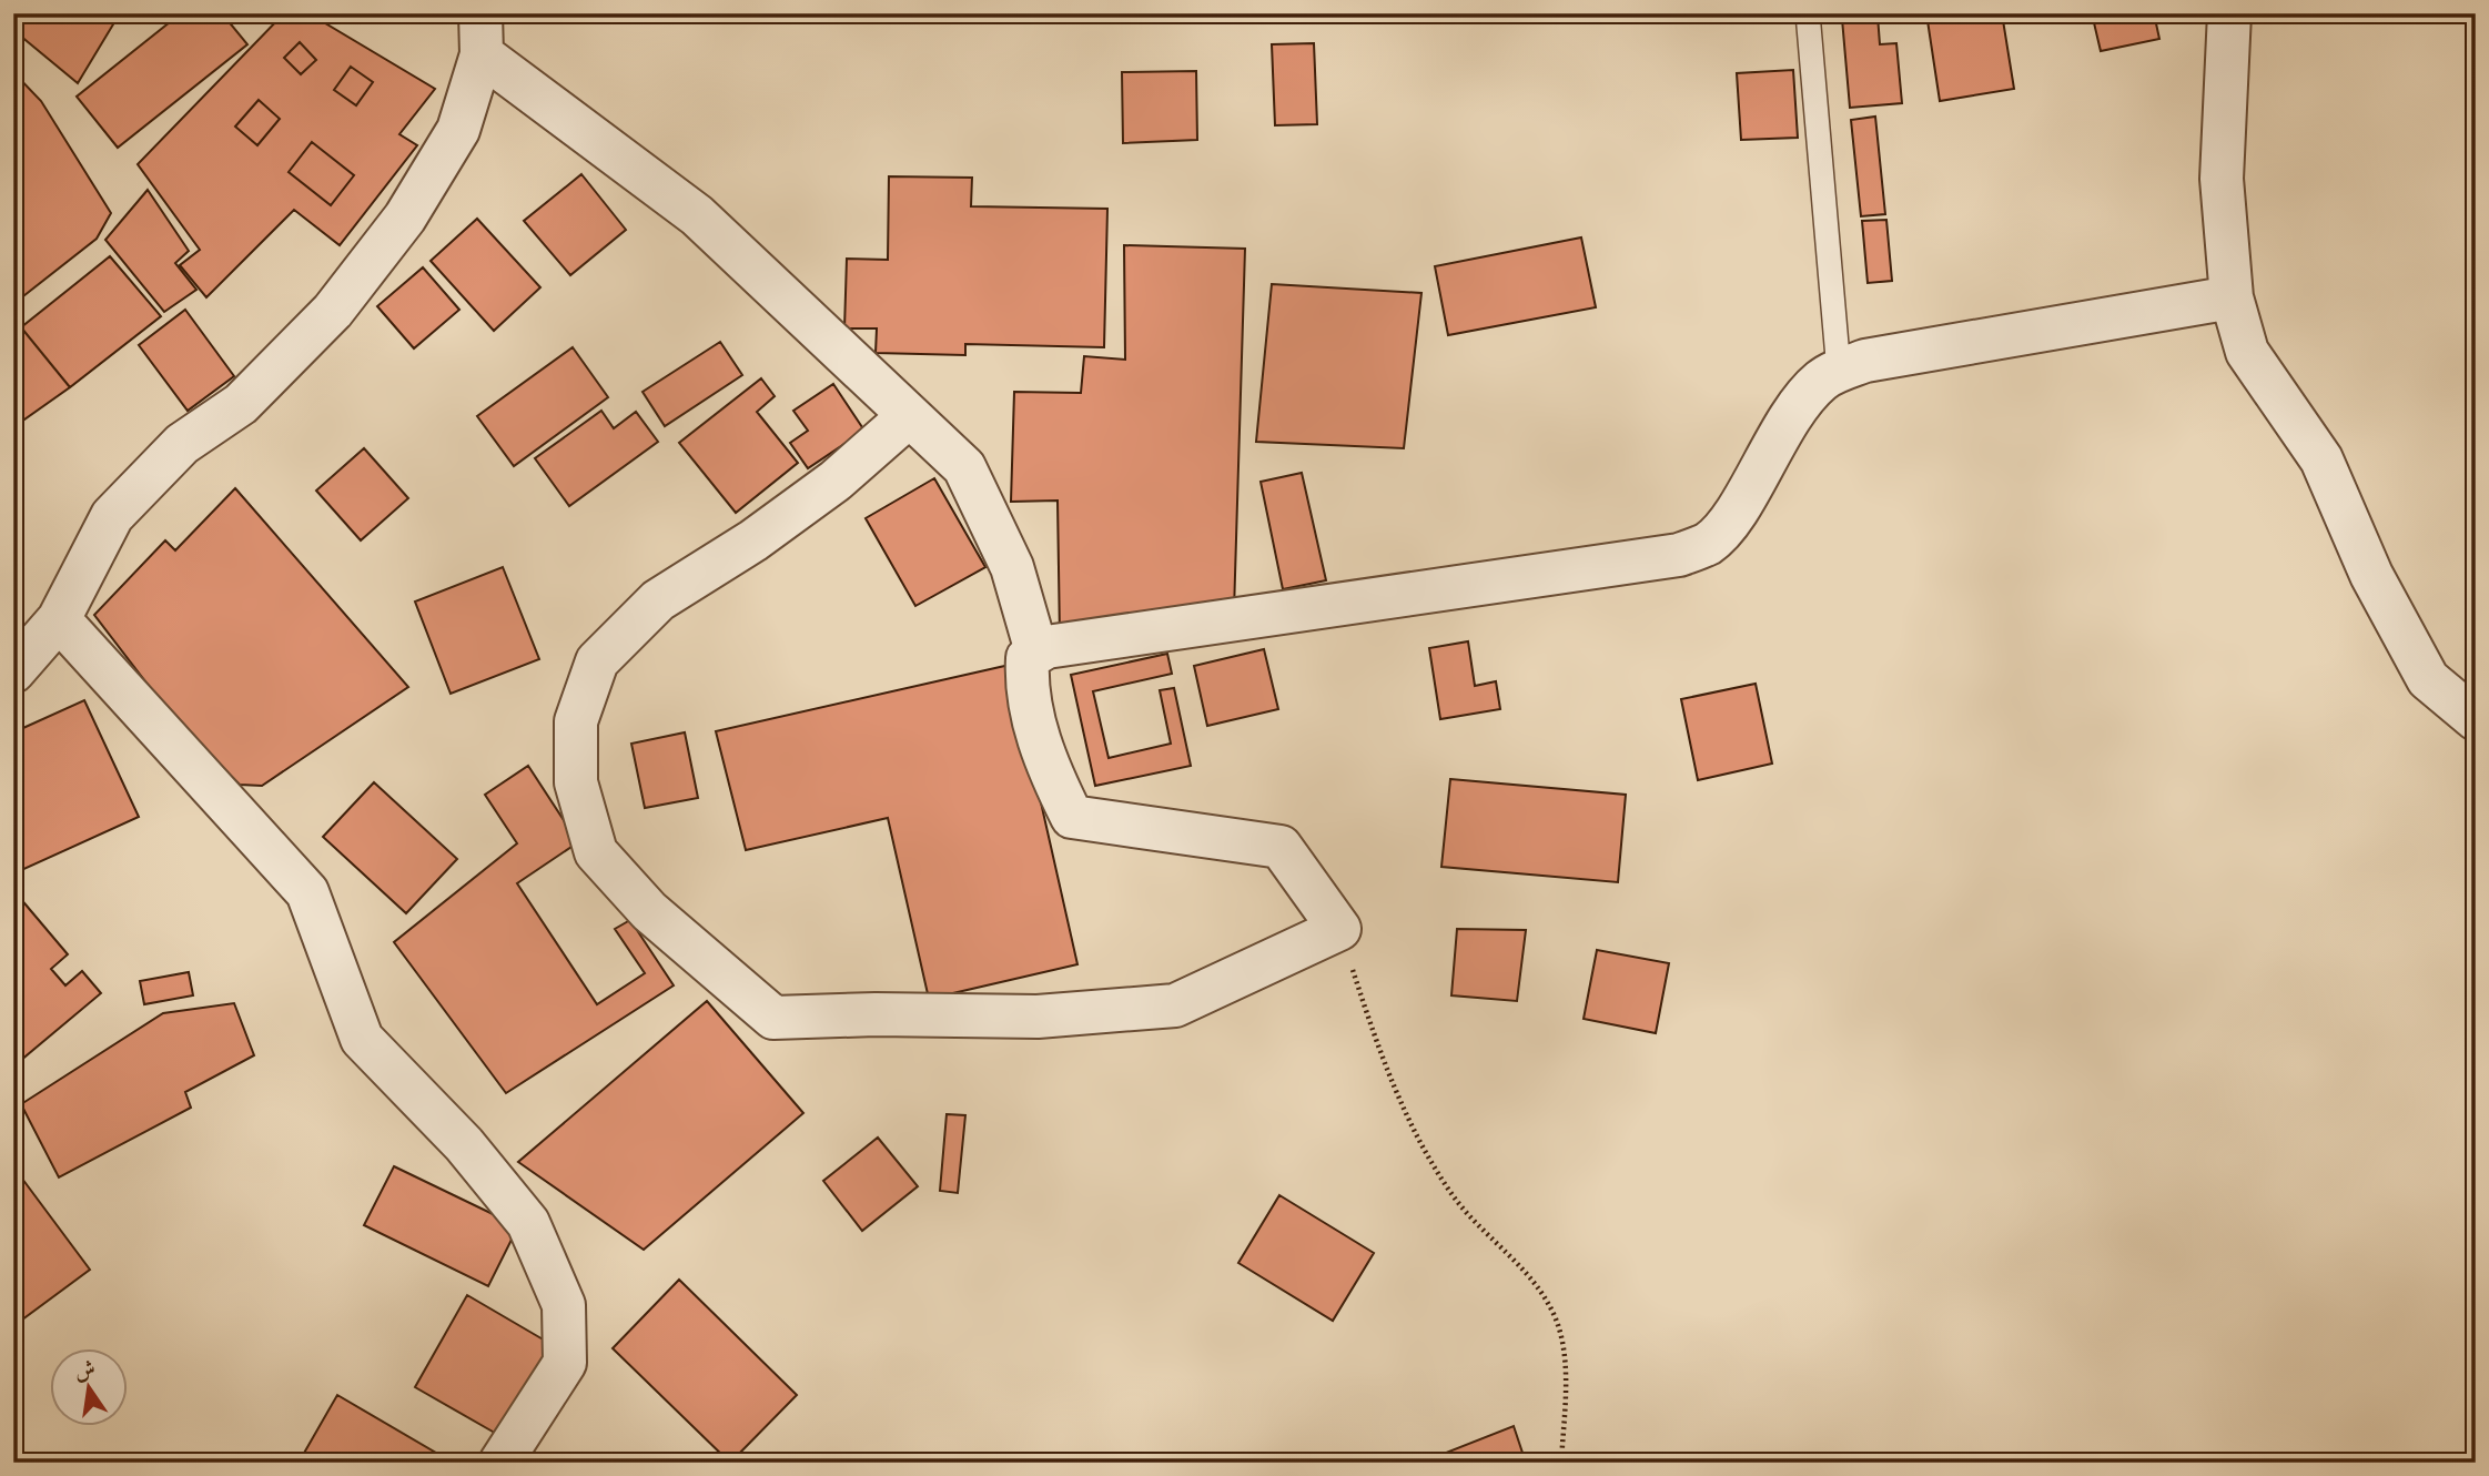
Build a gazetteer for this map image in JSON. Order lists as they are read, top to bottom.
{
  "north": "top"
}
